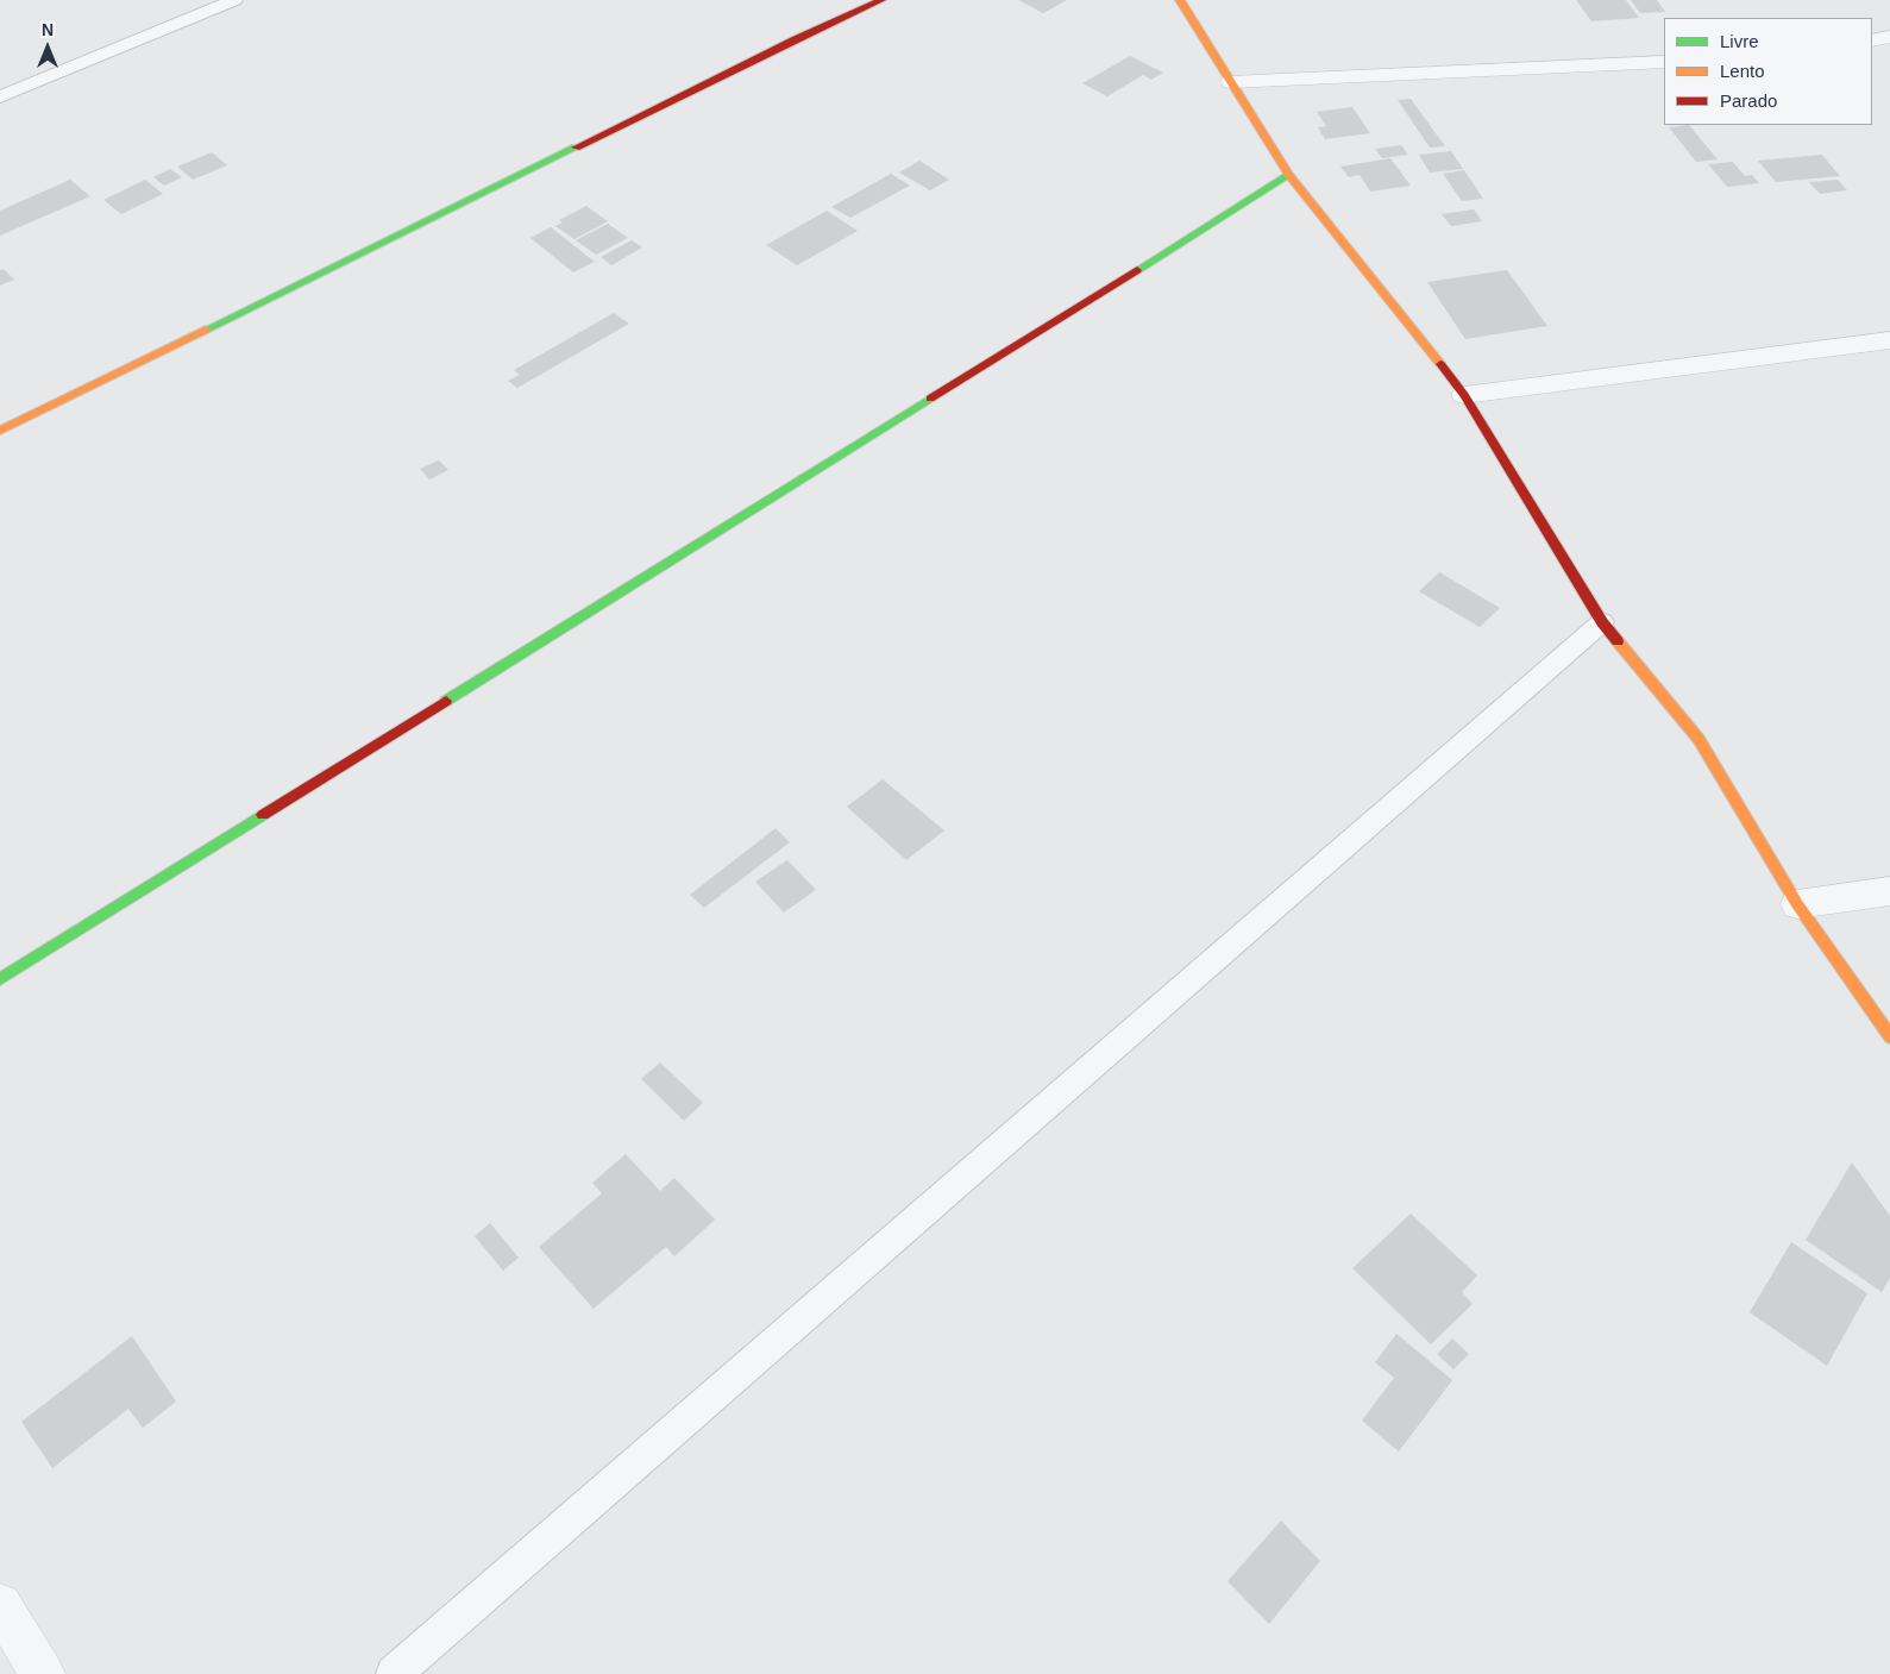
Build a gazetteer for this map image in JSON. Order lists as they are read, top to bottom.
{
  "legend": ["Livre", "Lento", "Parado"],
  "north": "top"
}
